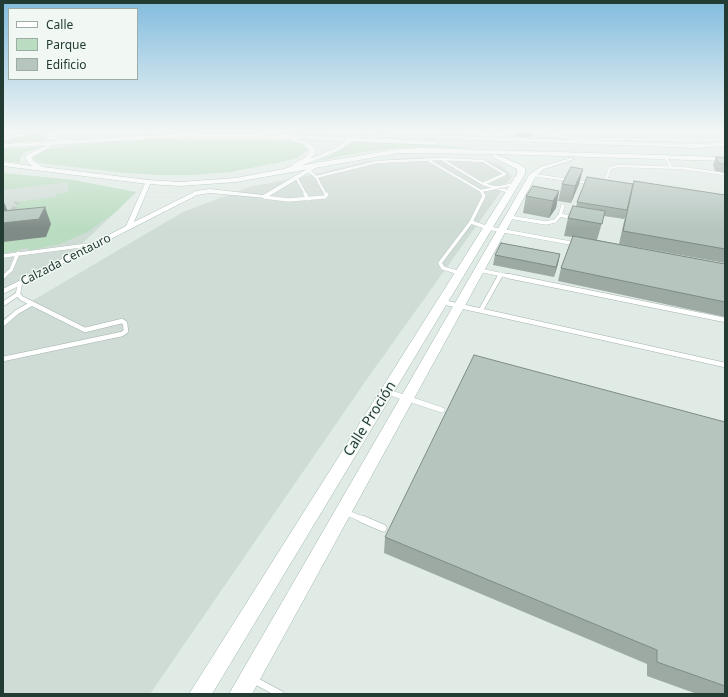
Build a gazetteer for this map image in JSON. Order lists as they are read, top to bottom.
{
  "streets": {
    "main road": ["Calle Proción"],
    "street": ["Calzada Centauro"]
  },
  "legend": ["Calle", "Parque", "Edificio"]
}
